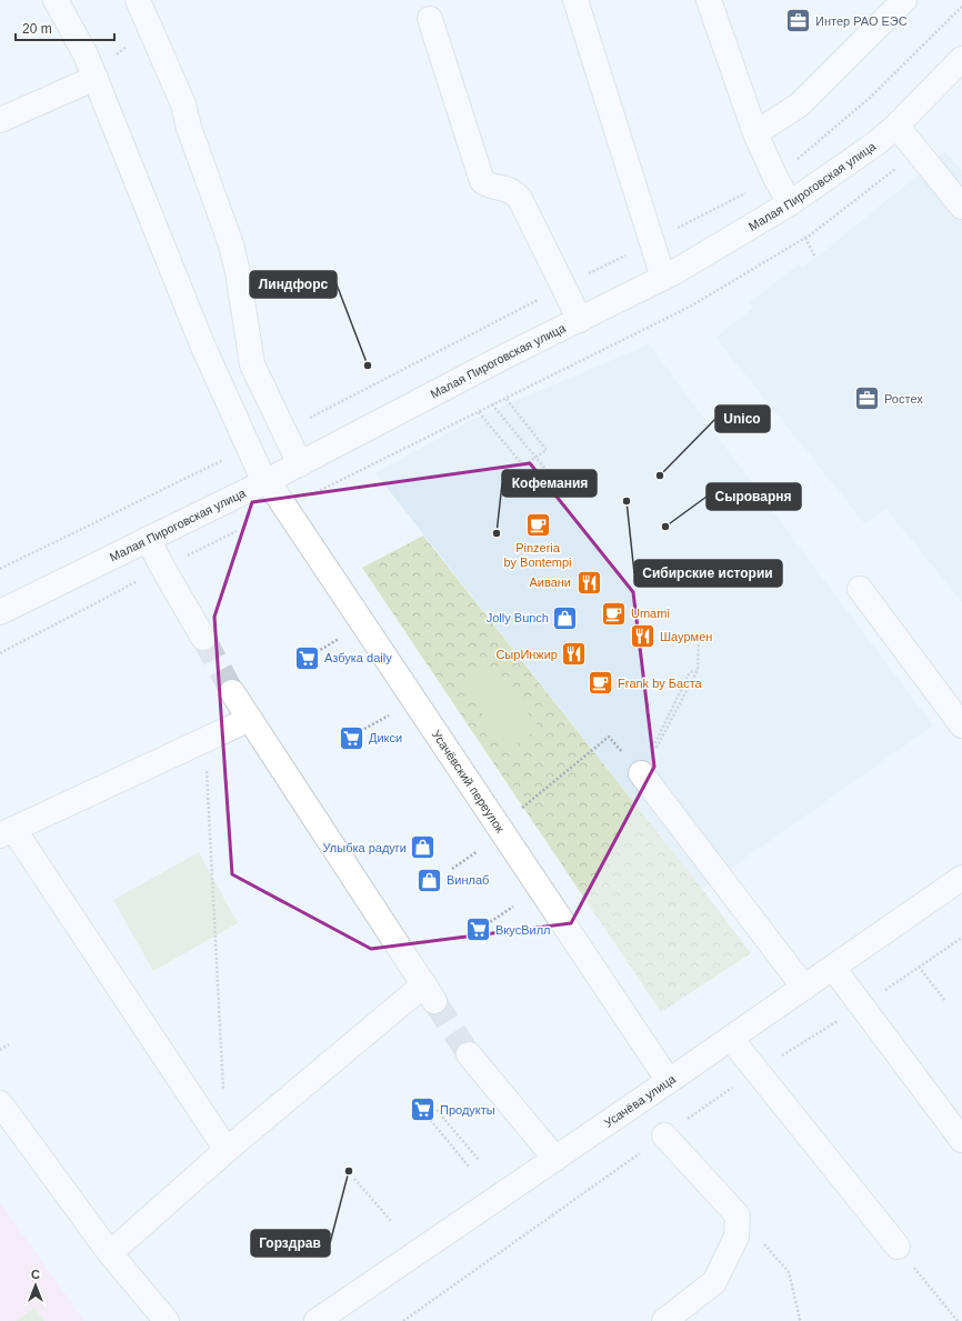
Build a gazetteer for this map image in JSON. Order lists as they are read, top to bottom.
{
  "streets": {
    "street": ["Малая Пироговская улица", "Усачёвский переулок", "Усачёва улица"]
  },
  "crossings": [
    ["Малая Пироговская улица", "Усачёвский переулок"],
    ["Усачёвский переулок", "Усачёва улица"]
  ],
  "places": {
    "office": ["Интер РАО ЕЭС", "Ростех"],
    "other": [
      "Линдфорс",
      "Unico",
      "Сибирские истории",
      "Сыроварня",
      "Кофемания",
      "Горздрав"
    ],
    "cafe": ["Pinzeria by Bontempi", "Umami", "Frank by Баста"],
    "restaurant": ["Аивани", "Шаурмен", "СырИнжир"],
    "shop": ["Jolly Bunch", "Улыбка радуги", "Винлаб"],
    "supermarket": [
      "Азбука daily",
      "Дикси",
      "ВкусВилл",
      "Продукты"
    ]
  },
  "scale_bar": "20 m",
  "north": "top"
}
